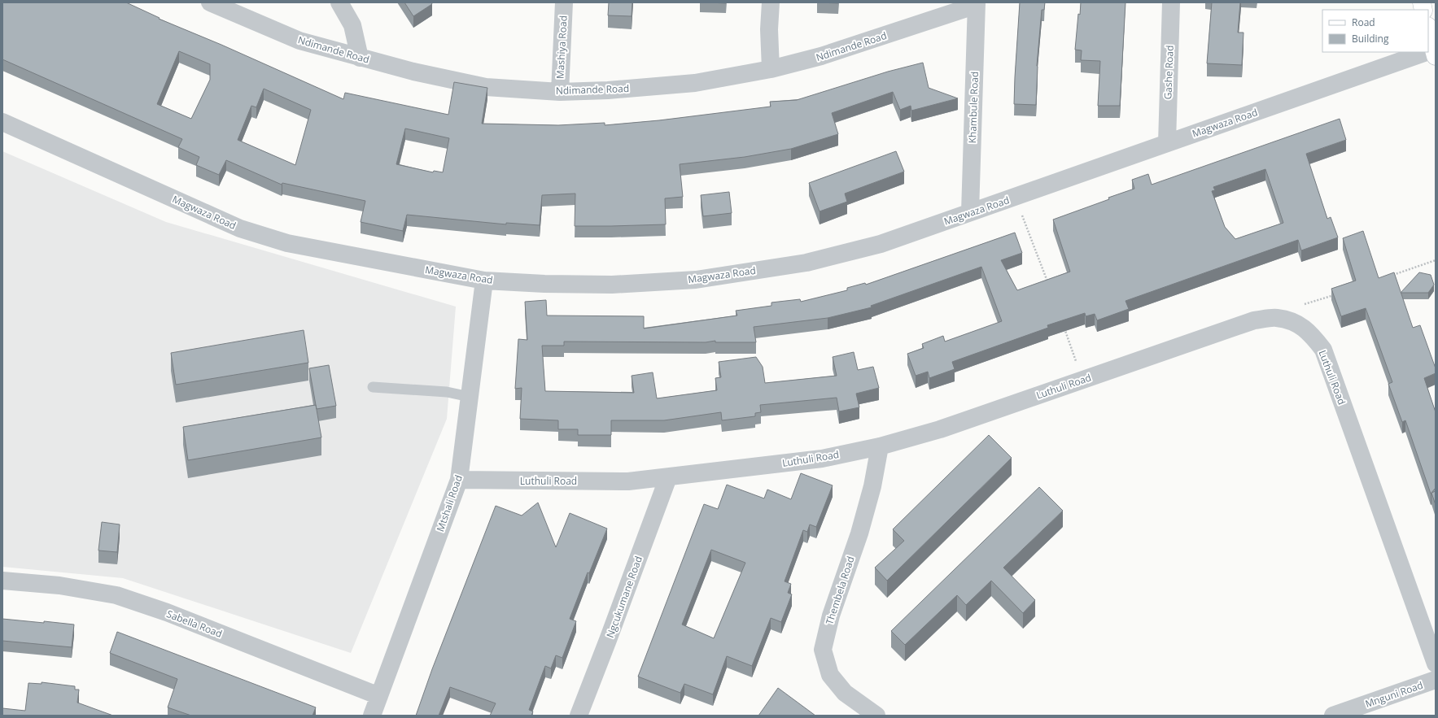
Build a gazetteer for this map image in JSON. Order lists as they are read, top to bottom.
{
  "streets": {
    "street": [
      "Ndimande Road",
      "Mashiya Road",
      "Gashe Road",
      "Khambule Road",
      "Magwaza Road",
      "Luthuli Road",
      "Mtshali Road",
      "Thembela Road",
      "Ngcukumane Road",
      "Sabella Road",
      "Mnguni Road"
    ]
  },
  "crossings": [
    ["Ndimande Road", "Mashiya Road"],
    ["Ndimande Road", "Khambule Road"],
    ["Gashe Road", "Magwaza Road"],
    ["Khambule Road", "Magwaza Road"],
    ["Magwaza Road", "Mtshali Road"],
    ["Luthuli Road", "Mtshali Road"],
    ["Luthuli Road", "Thembela Road"],
    ["Luthuli Road", "Ngcukumane Road"],
    ["Mtshali Road", "Sabella Road"]
  ],
  "legend": ["Road", "Building"]
}
